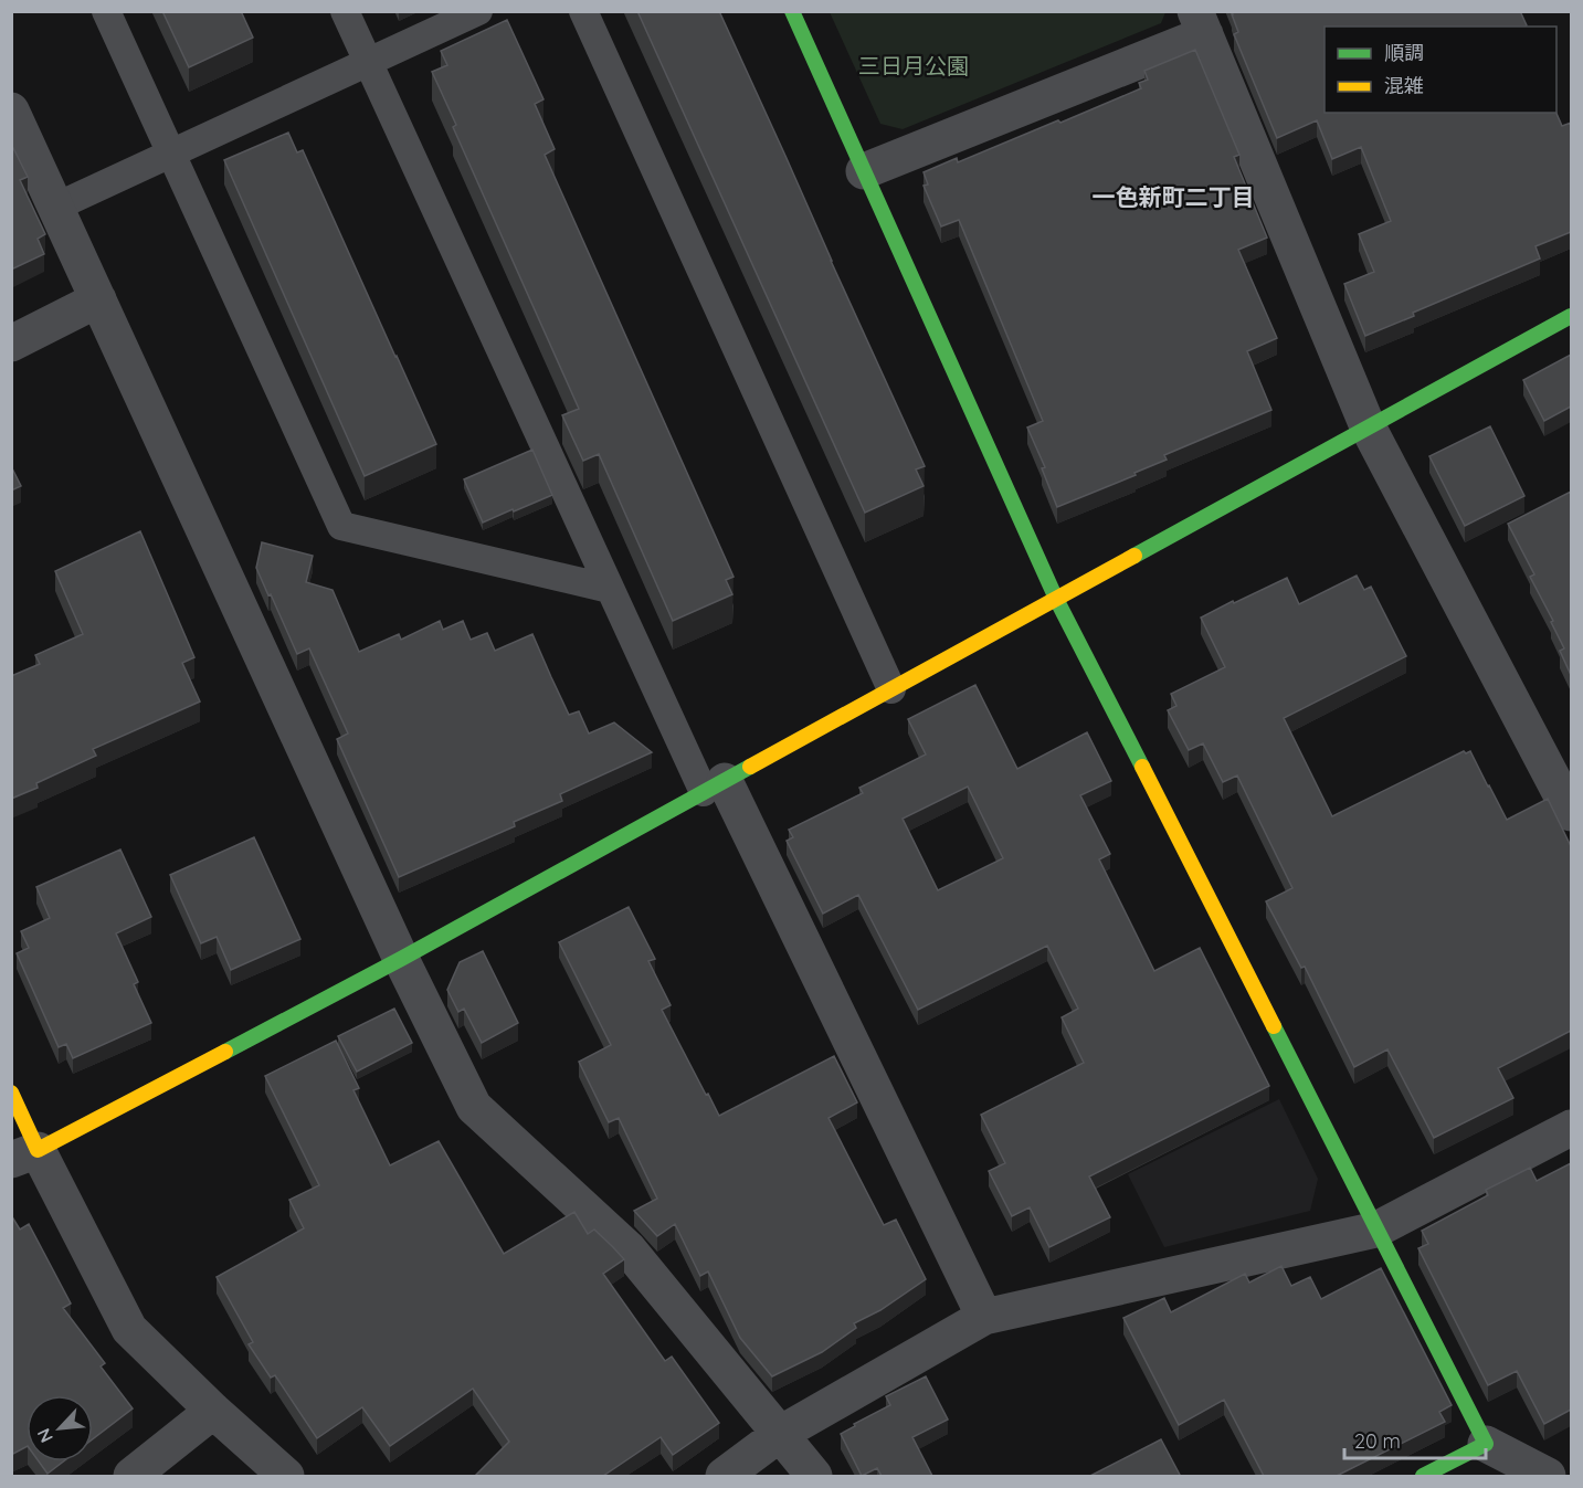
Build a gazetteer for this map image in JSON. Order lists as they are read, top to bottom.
{
  "districts": ["一色新町二丁目"],
  "parks": ["三日月公園"],
  "legend": ["順調", "混雑"],
  "scale_bar": "20 m",
  "north": "bottom left"
}
